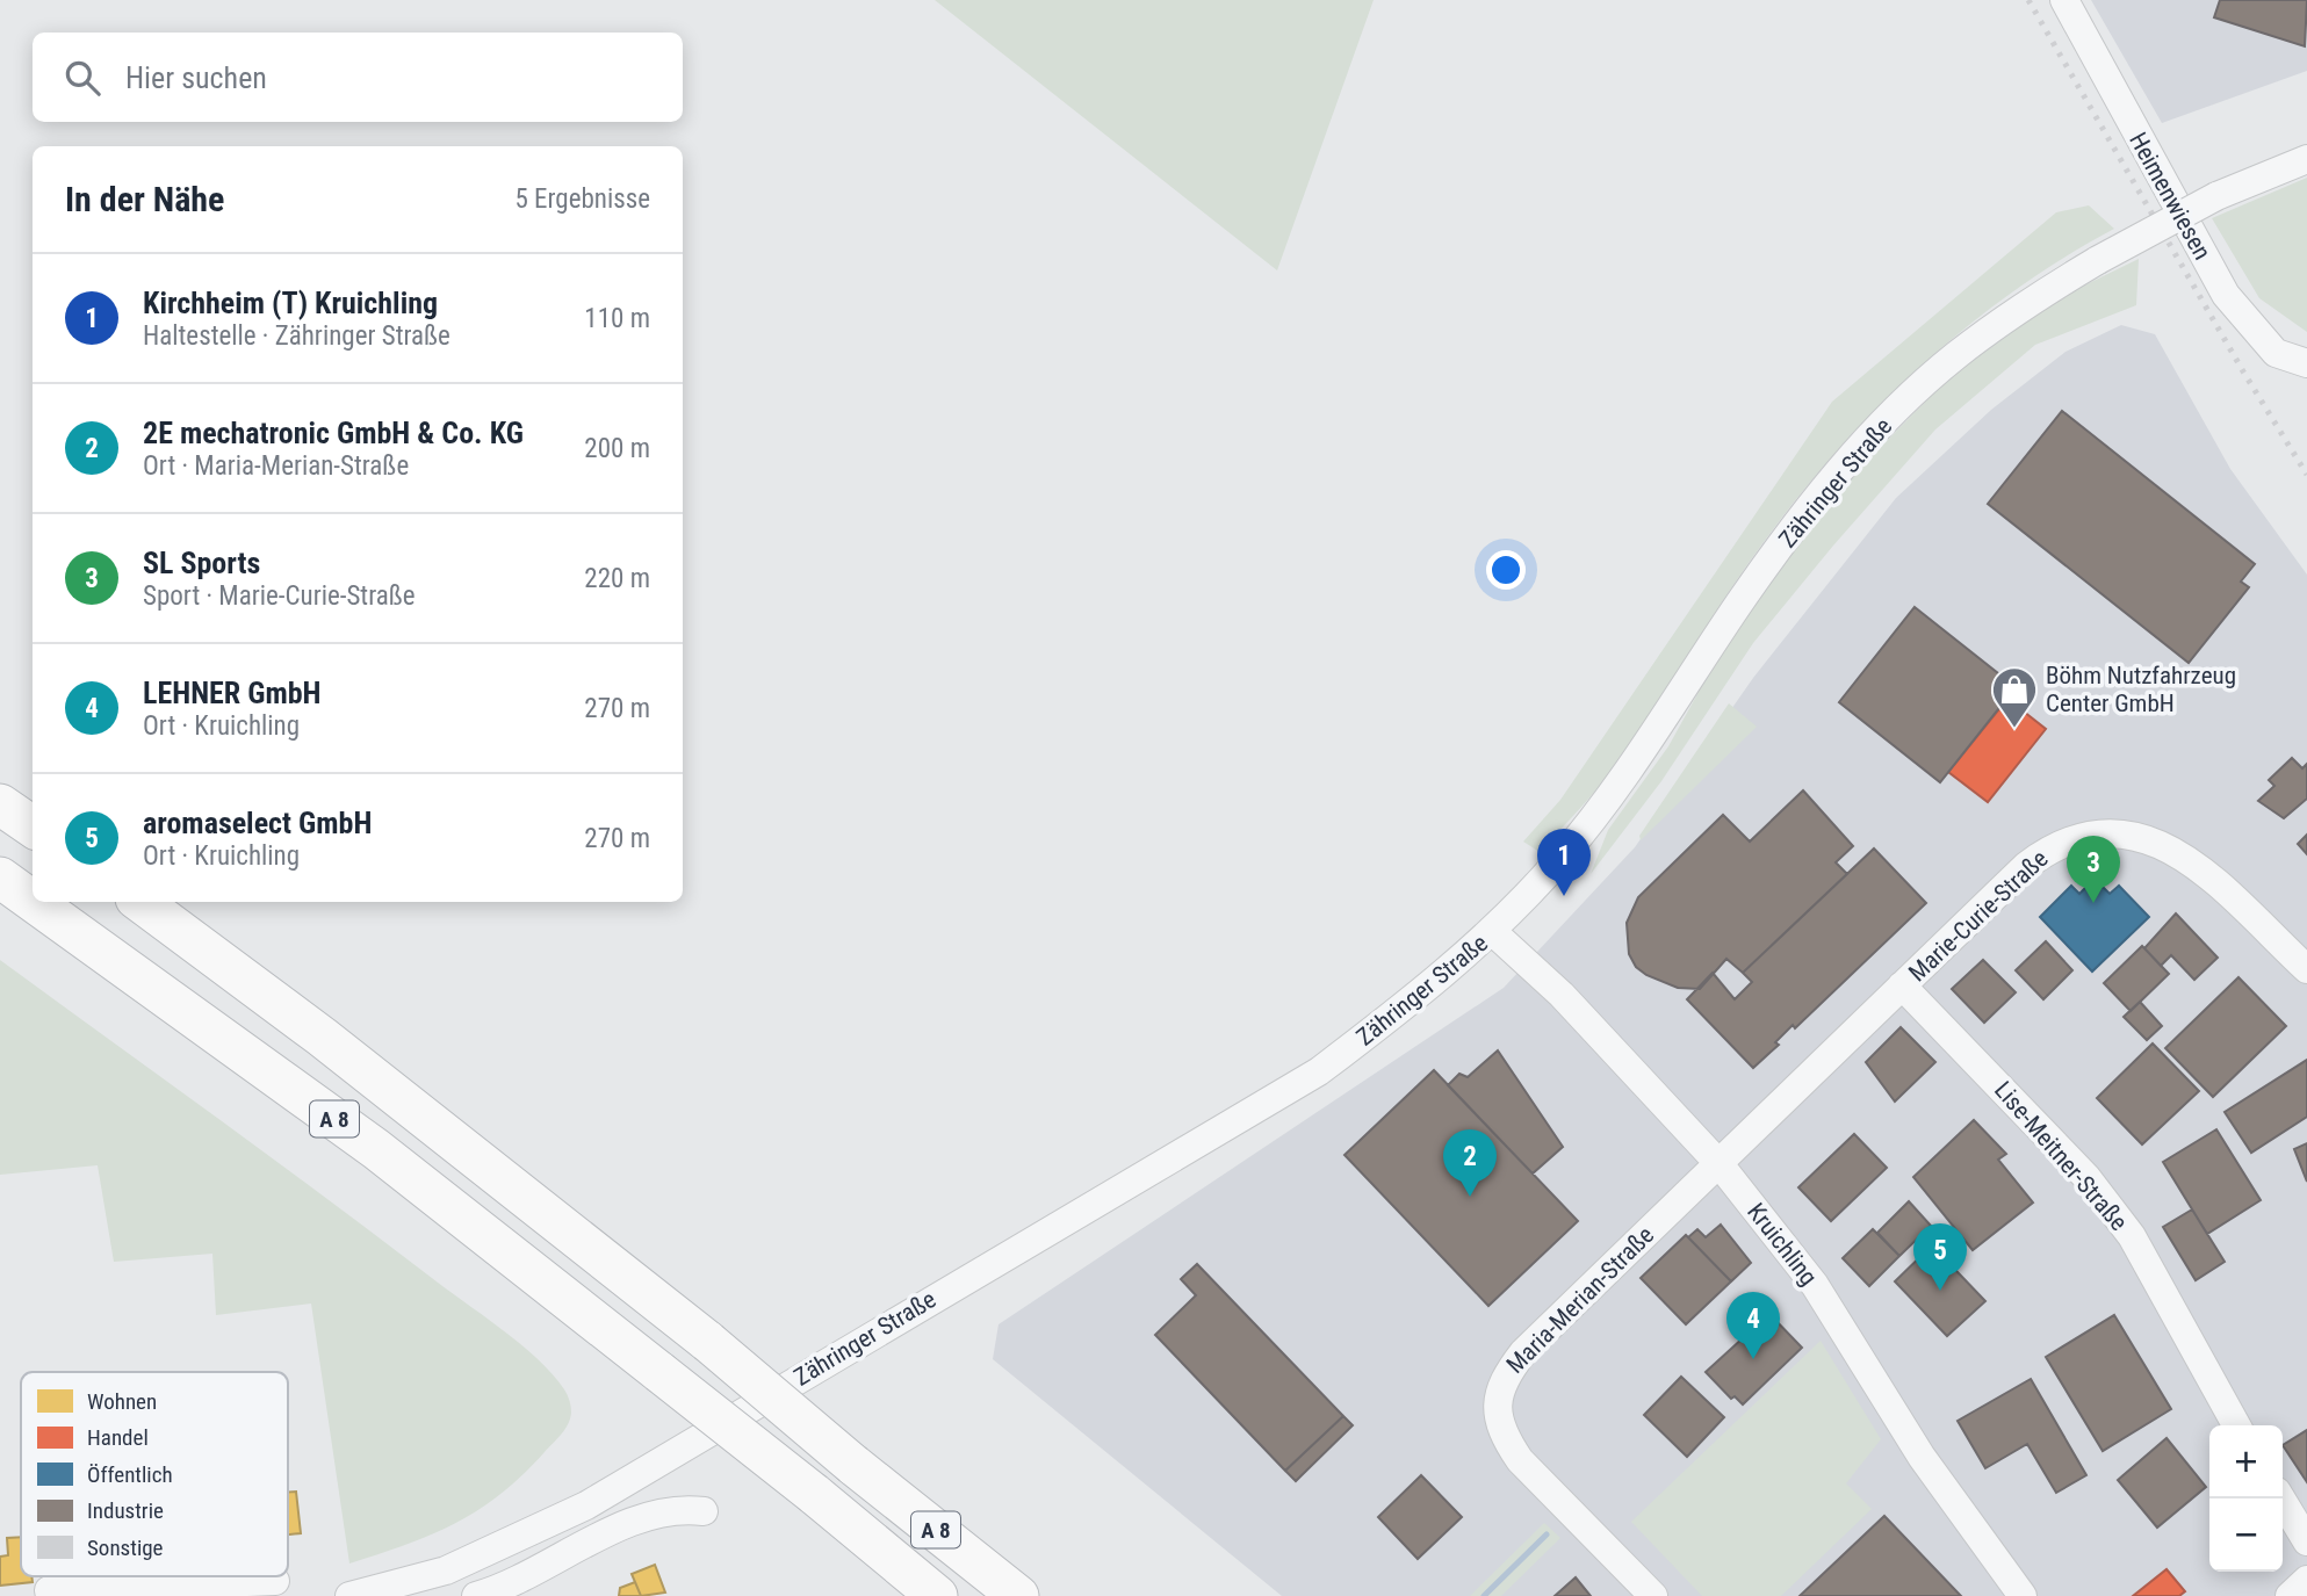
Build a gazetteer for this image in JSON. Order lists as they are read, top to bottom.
{
  "streets": {
    "highway": ["A 8"],
    "street": [
      "Heimenwiesen",
      "Zähringer Straße",
      "Marie-Curie-Straße",
      "Lise-Meitner-Straße",
      "Kruichling",
      "Maria-Merian-Straße"
    ]
  },
  "crossings": [
    ["Zähringer Straße", "Kruichling"],
    ["Marie-Curie-Straße", "Lise-Meitner-Straße"],
    ["Marie-Curie-Straße", "Kruichling"],
    ["Marie-Curie-Straße", "Maria-Merian-Straße"],
    ["Kruichling", "Maria-Merian-Straße"]
  ],
  "places": {
    "shop": ["Böhm Nutzfahrzeug Center GmbH"]
  },
  "legend": [
    "Wohnen",
    "Handel",
    "Öffentlich",
    "Industrie",
    "Sonstige"
  ],
  "page": {
    "search": "Hier suchen",
    "heading": ["In der Nähe", "5 Ergebnisse"],
    "list": [
      {
        "mark": "1",
        "name": "Kirchheim (T) Kruichling",
        "note": "Haltestelle · Zähringer Straße",
        "value": "110 m"
      },
      {
        "mark": "2",
        "name": "2E mechatronic GmbH & Co. KG",
        "note": "Ort · Maria-Merian-Straße",
        "value": "200 m"
      },
      {
        "mark": "3",
        "name": "SL Sports",
        "note": "Sport · Marie-Curie-Straße",
        "value": "220 m"
      },
      {
        "mark": "4",
        "name": "LEHNER GmbH",
        "note": "Ort · Kruichling",
        "value": "270 m"
      },
      {
        "mark": "5",
        "name": "aromaselect GmbH",
        "note": "Ort · Kruichling",
        "value": "270 m"
      }
    ],
    "pins": [
      "1",
      "3",
      "2",
      "5",
      "4"
    ],
    "map_buttons": ["+", "−"]
  }
}
